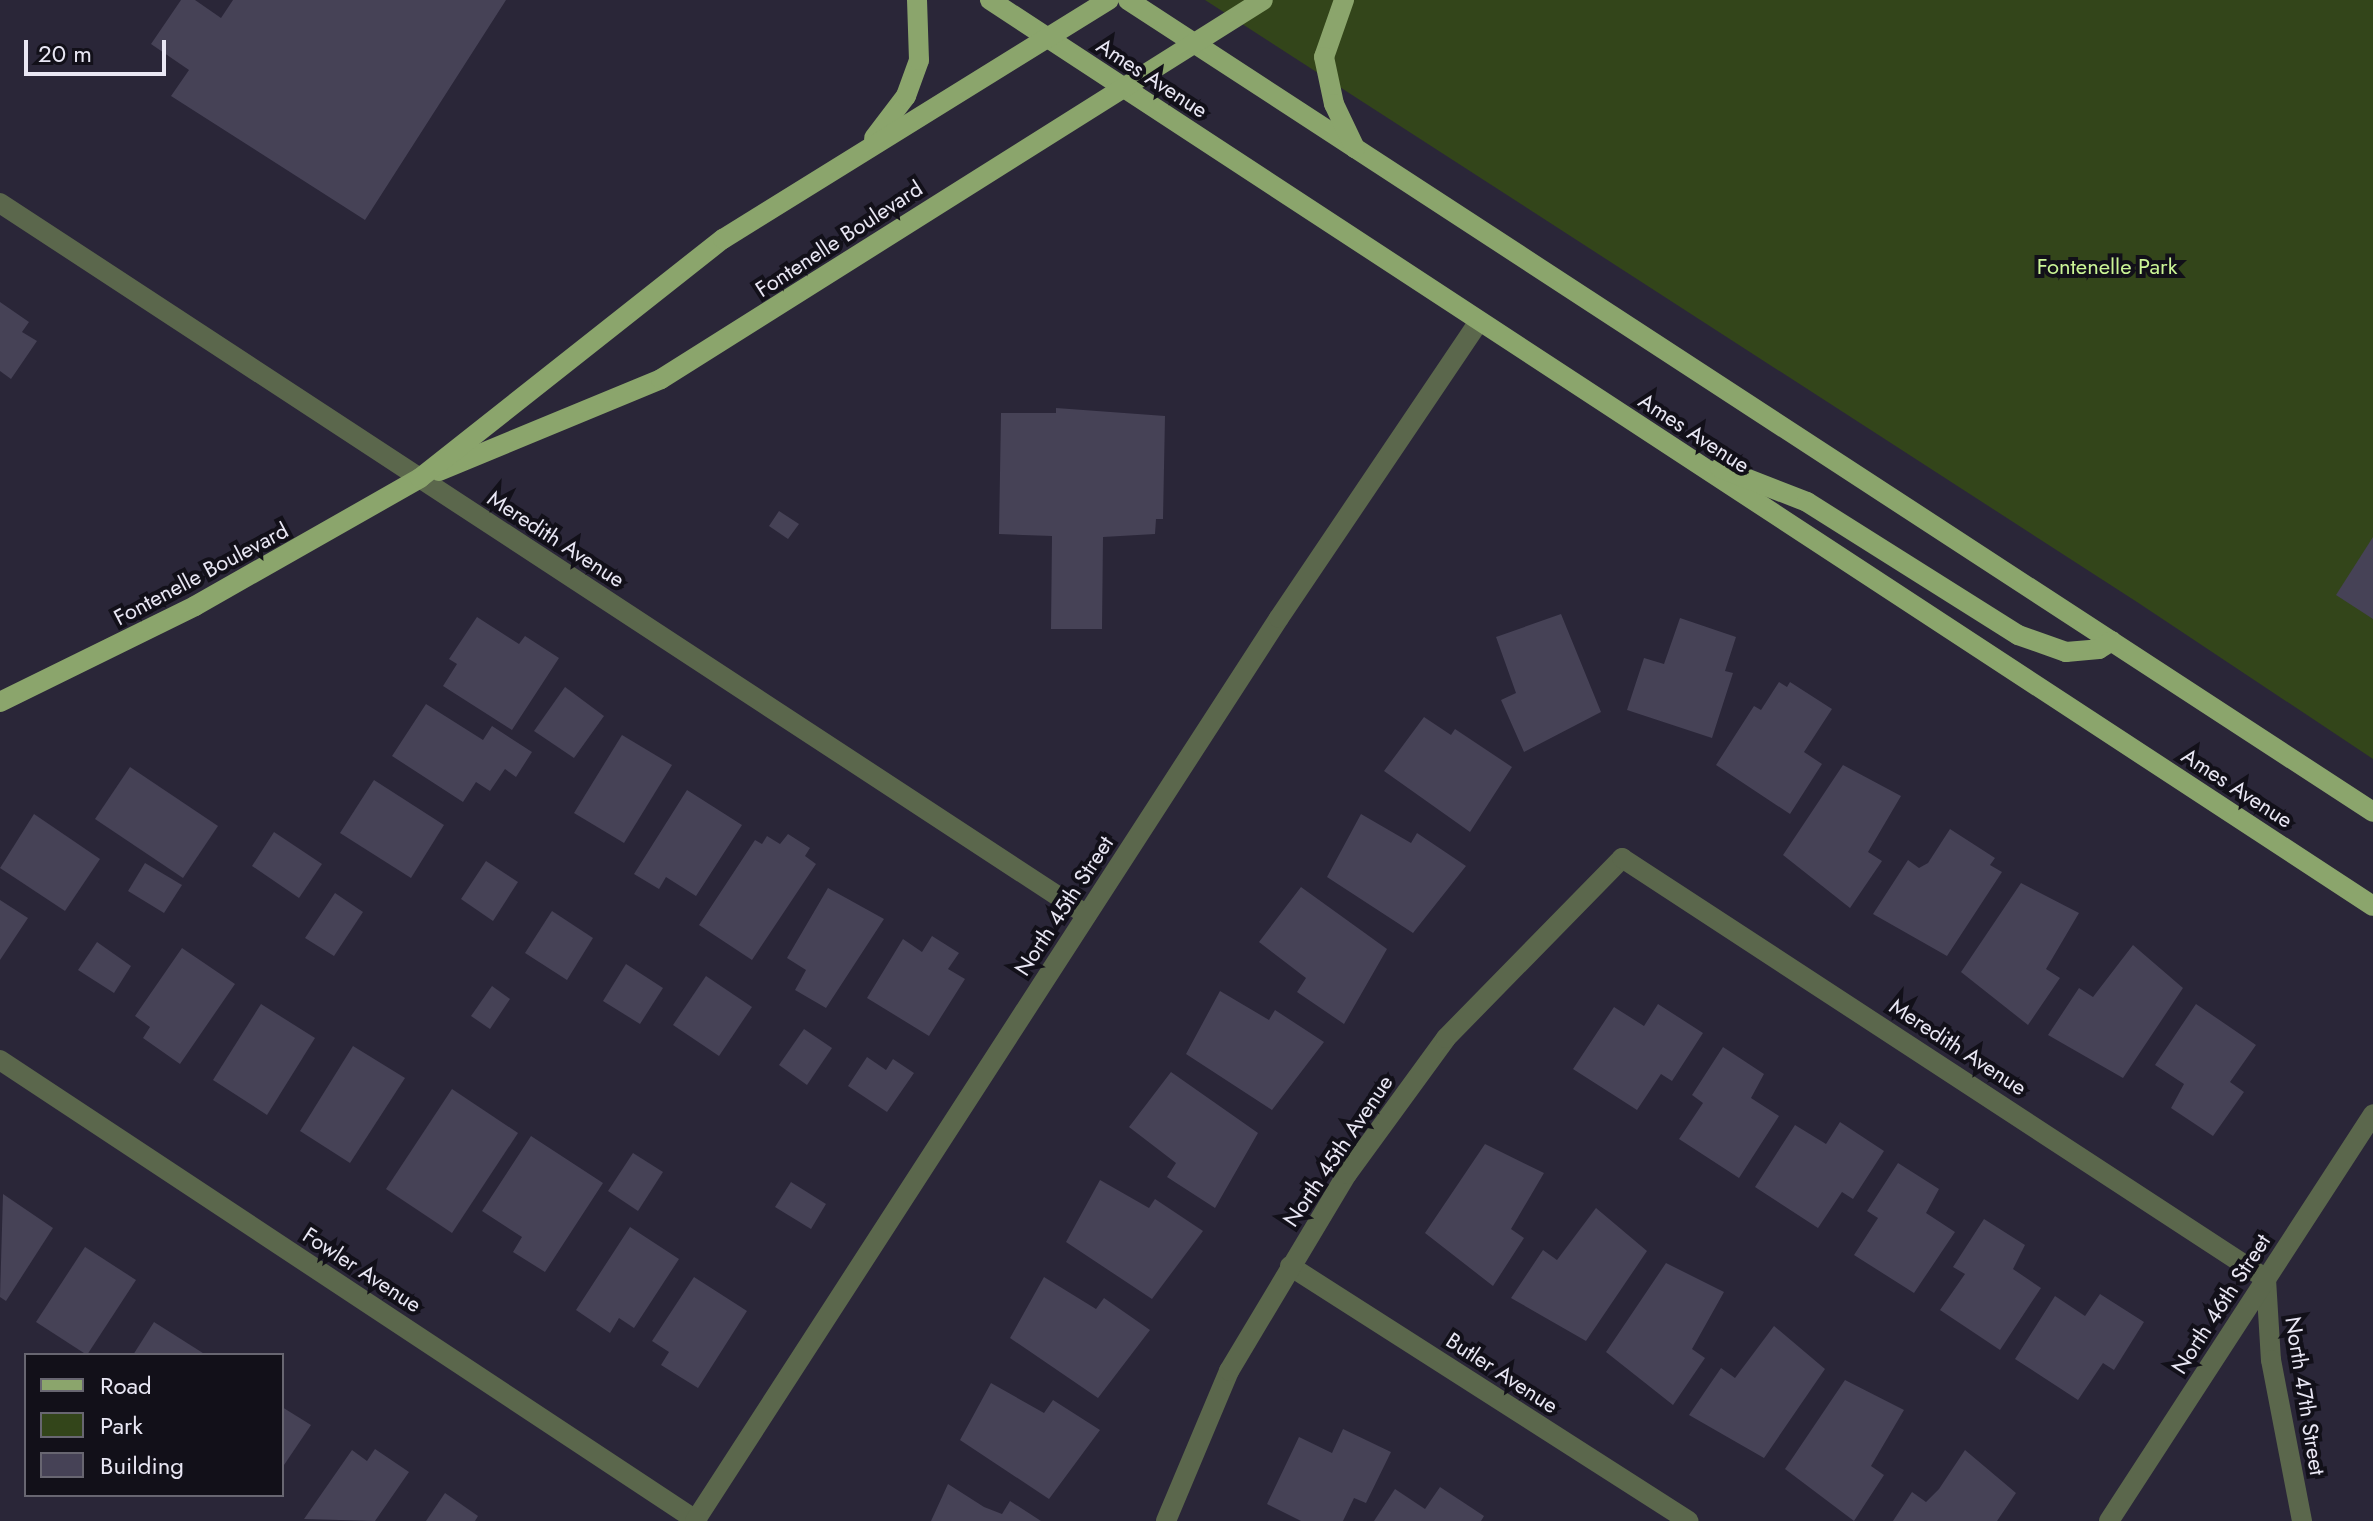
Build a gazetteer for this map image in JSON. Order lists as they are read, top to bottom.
{
  "streets": {
    "main road": ["Ames Avenue", "Fontenelle Boulevard"],
    "street": [
      "Meredith Avenue",
      "North 45th Street",
      "North 45th Avenue",
      "Fowler Avenue",
      "North 46th Street",
      "Butler Avenue",
      "North 47th Street"
    ]
  },
  "crossings": [
    ["Ames Avenue", "Fontenelle Boulevard"],
    ["Ames Avenue", "North 45th Street"],
    ["Fontenelle Boulevard", "Meredith Avenue"],
    ["Meredith Avenue", "North 45th Street"],
    ["Meredith Avenue", "North 45th Avenue"],
    ["Meredith Avenue", "North 46th Street"],
    ["Meredith Avenue", "North 47th Street"],
    ["North 45th Street", "Fowler Avenue"],
    ["North 45th Avenue", "Butler Avenue"],
    ["North 46th Street", "North 47th Street"]
  ],
  "parks": ["Fontenelle Park"],
  "legend": ["Road", "Park", "Building"],
  "scale_bar": "20 m"
}
